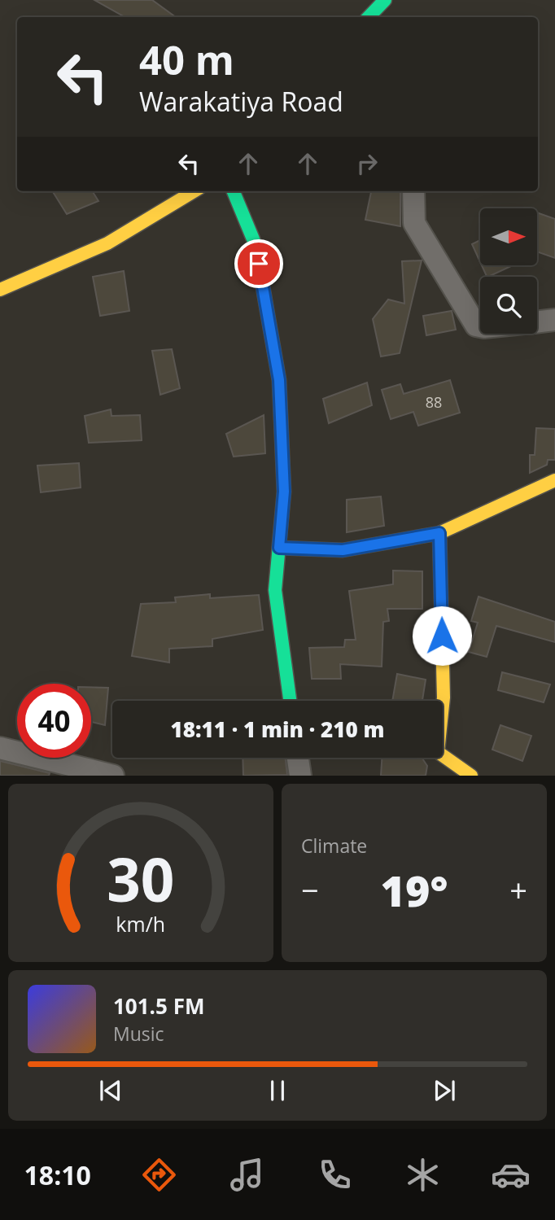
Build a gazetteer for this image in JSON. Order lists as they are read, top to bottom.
{
  "house_numbers": ["88"],
  "north": "right",
  "page": {
    "turn": ["40 m", "Warakatiya Road"],
    "limit": "40",
    "trip": "18:11 · 1 min · 210 m",
    "tile": "Climate",
    "heat": ["−", "19°", "+"],
    "song": ["101.5 FM", "Music"],
    "tabs": "18:10",
    "gauge": ["30", "km/h"]
  }
}
